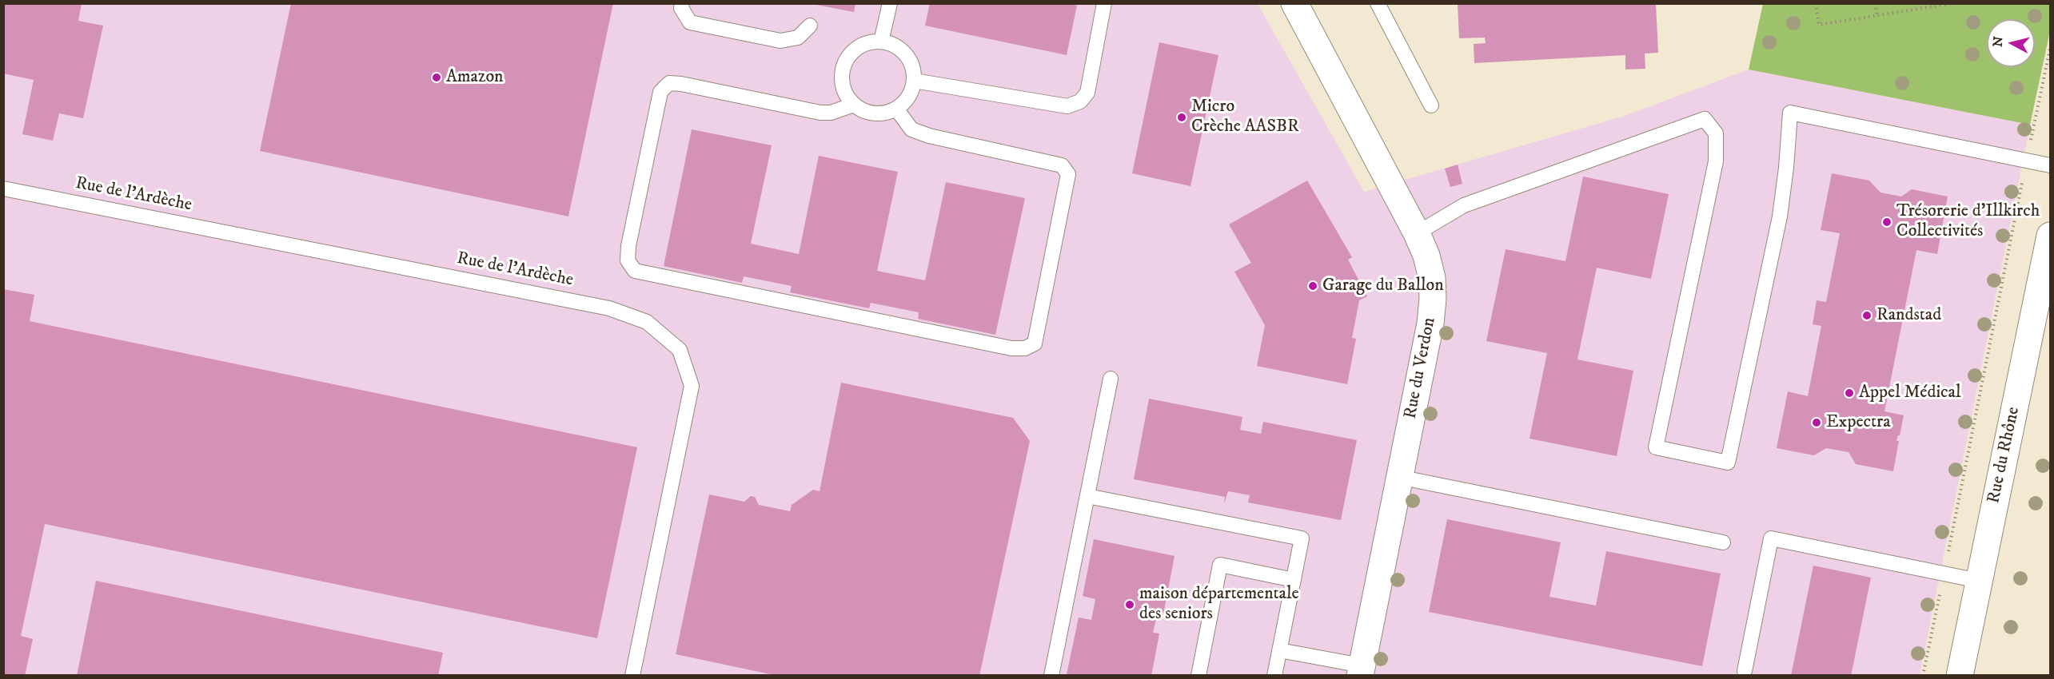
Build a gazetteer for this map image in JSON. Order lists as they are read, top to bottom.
{
  "streets": {
    "street": ["Rue du Verdon", "Rue du Rhône"],
    "lane": ["Rue de l'Ardèche"]
  },
  "places": [
    "Amazon",
    "Micro Crèche AASBR",
    "Trésorerie d'Illkirch Collectivités",
    "Garage du Ballon",
    "Randstad",
    "Appel Médical",
    "Expectra",
    "maison départementale des seniors"
  ],
  "north": "left"
}
